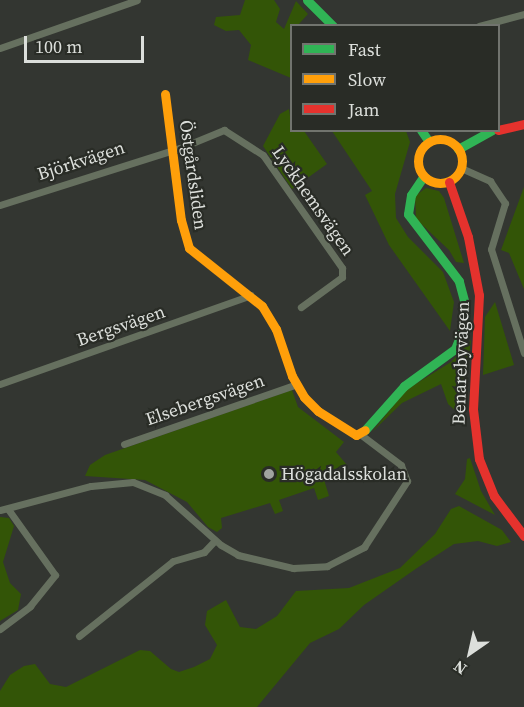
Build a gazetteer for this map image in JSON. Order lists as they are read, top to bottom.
{
  "streets": {
    "street": [
      "Björkvägen",
      "Östgårdsliden",
      "Lyckhemsvägen",
      "Bergsvägen",
      "Benarebyvägen",
      "Elsebergsvägen"
    ]
  },
  "crossings": [
    ["Björkvägen", "Östgårdsliden"],
    ["Björkvägen", "Lyckhemsvägen"],
    ["Östgårdsliden", "Lyckhemsvägen"],
    ["Östgårdsliden", "Bergsvägen"],
    ["Östgårdsliden", "Elsebergsvägen"]
  ],
  "places": ["Högadalsskolan"],
  "legend": ["Fast", "Slow", "Jam"],
  "scale_bar": "100 m",
  "north": "bottom left"
}
